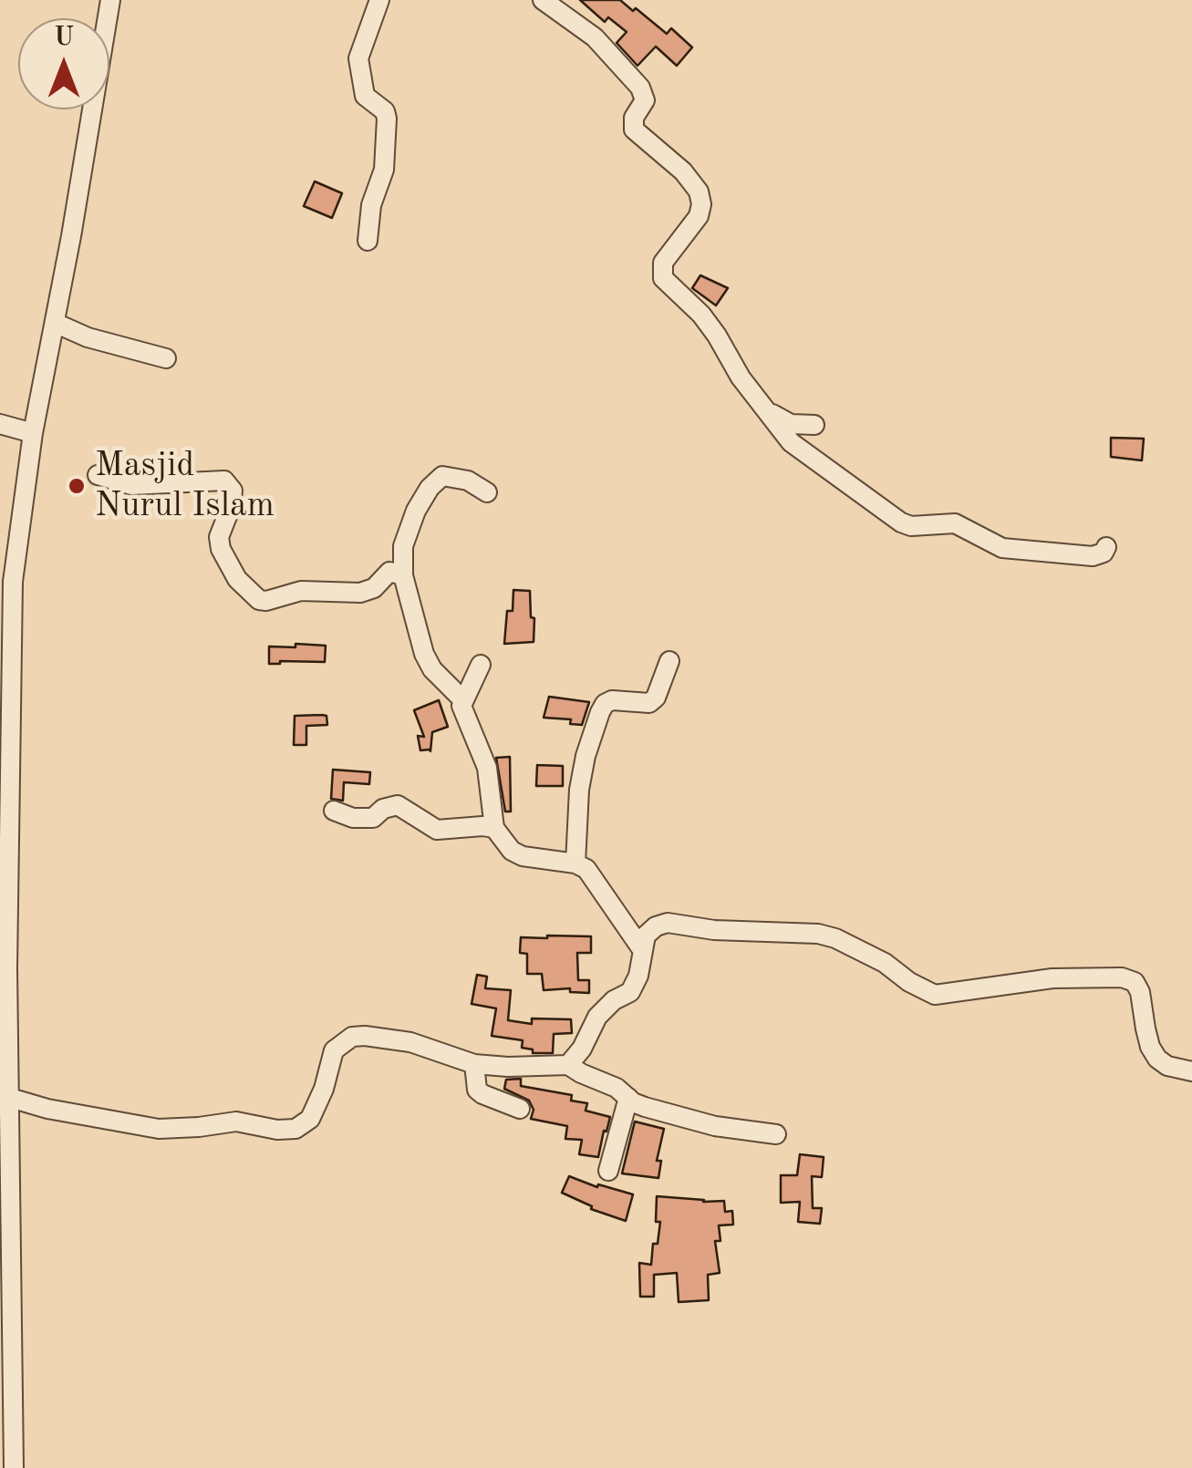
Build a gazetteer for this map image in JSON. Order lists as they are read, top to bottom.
{
  "places": ["Masjid Nurul Islam"],
  "north": "top"
}
